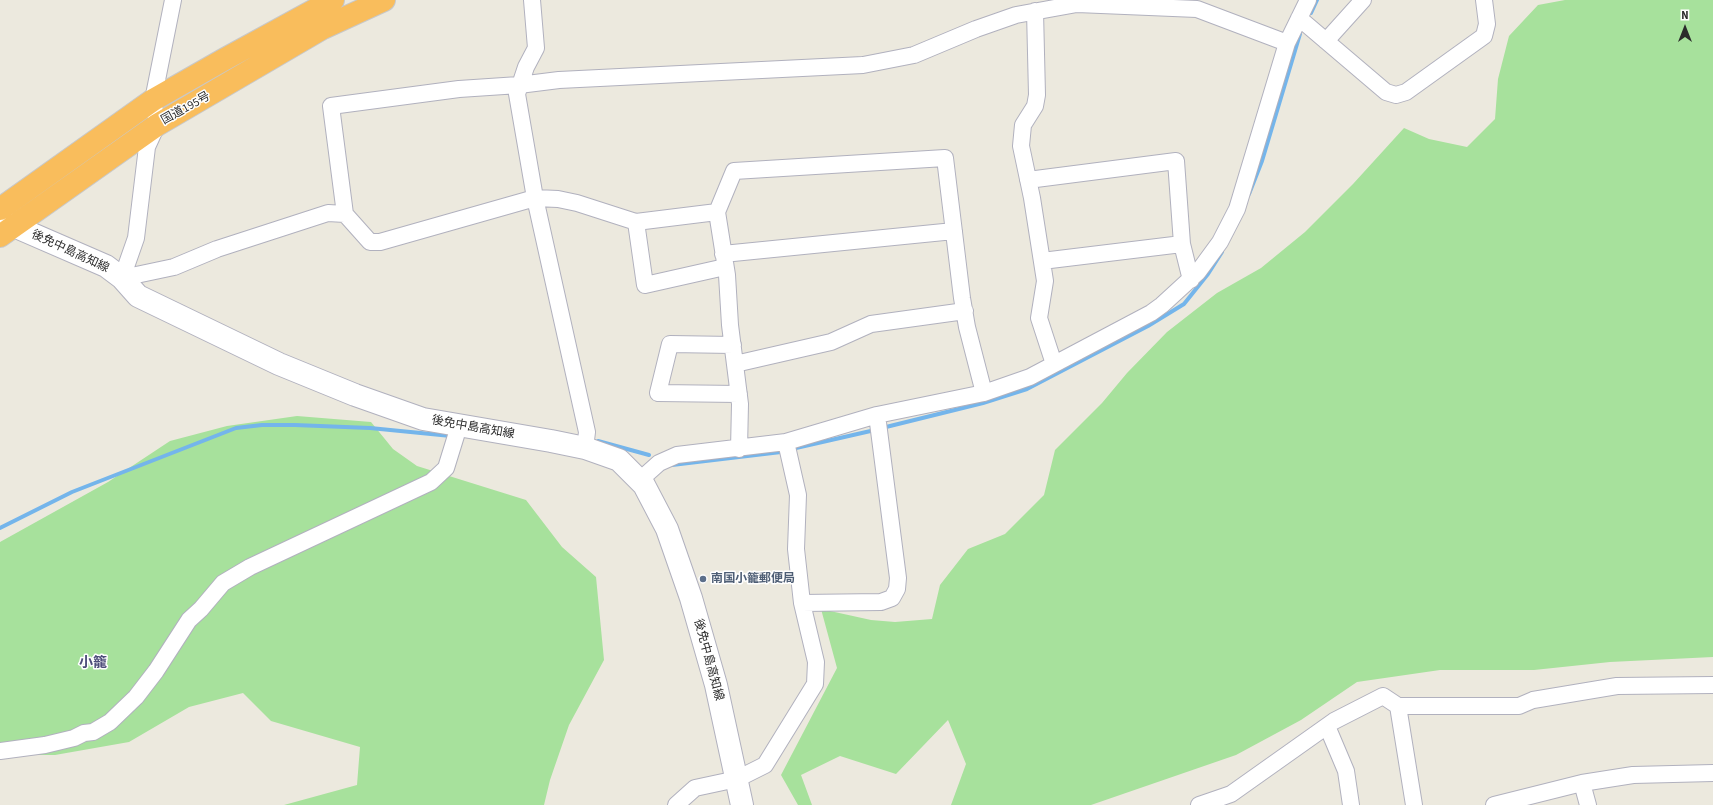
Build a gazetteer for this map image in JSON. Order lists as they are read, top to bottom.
{
  "streets": {
    "highway": ["国道195号"],
    "main road": ["後免中島高知線"]
  },
  "crossings": [
    ["国道195号", "後免中島高知線"]
  ],
  "districts": ["小籠"],
  "places": ["南国小籠郵便局"],
  "north": "top"
}
